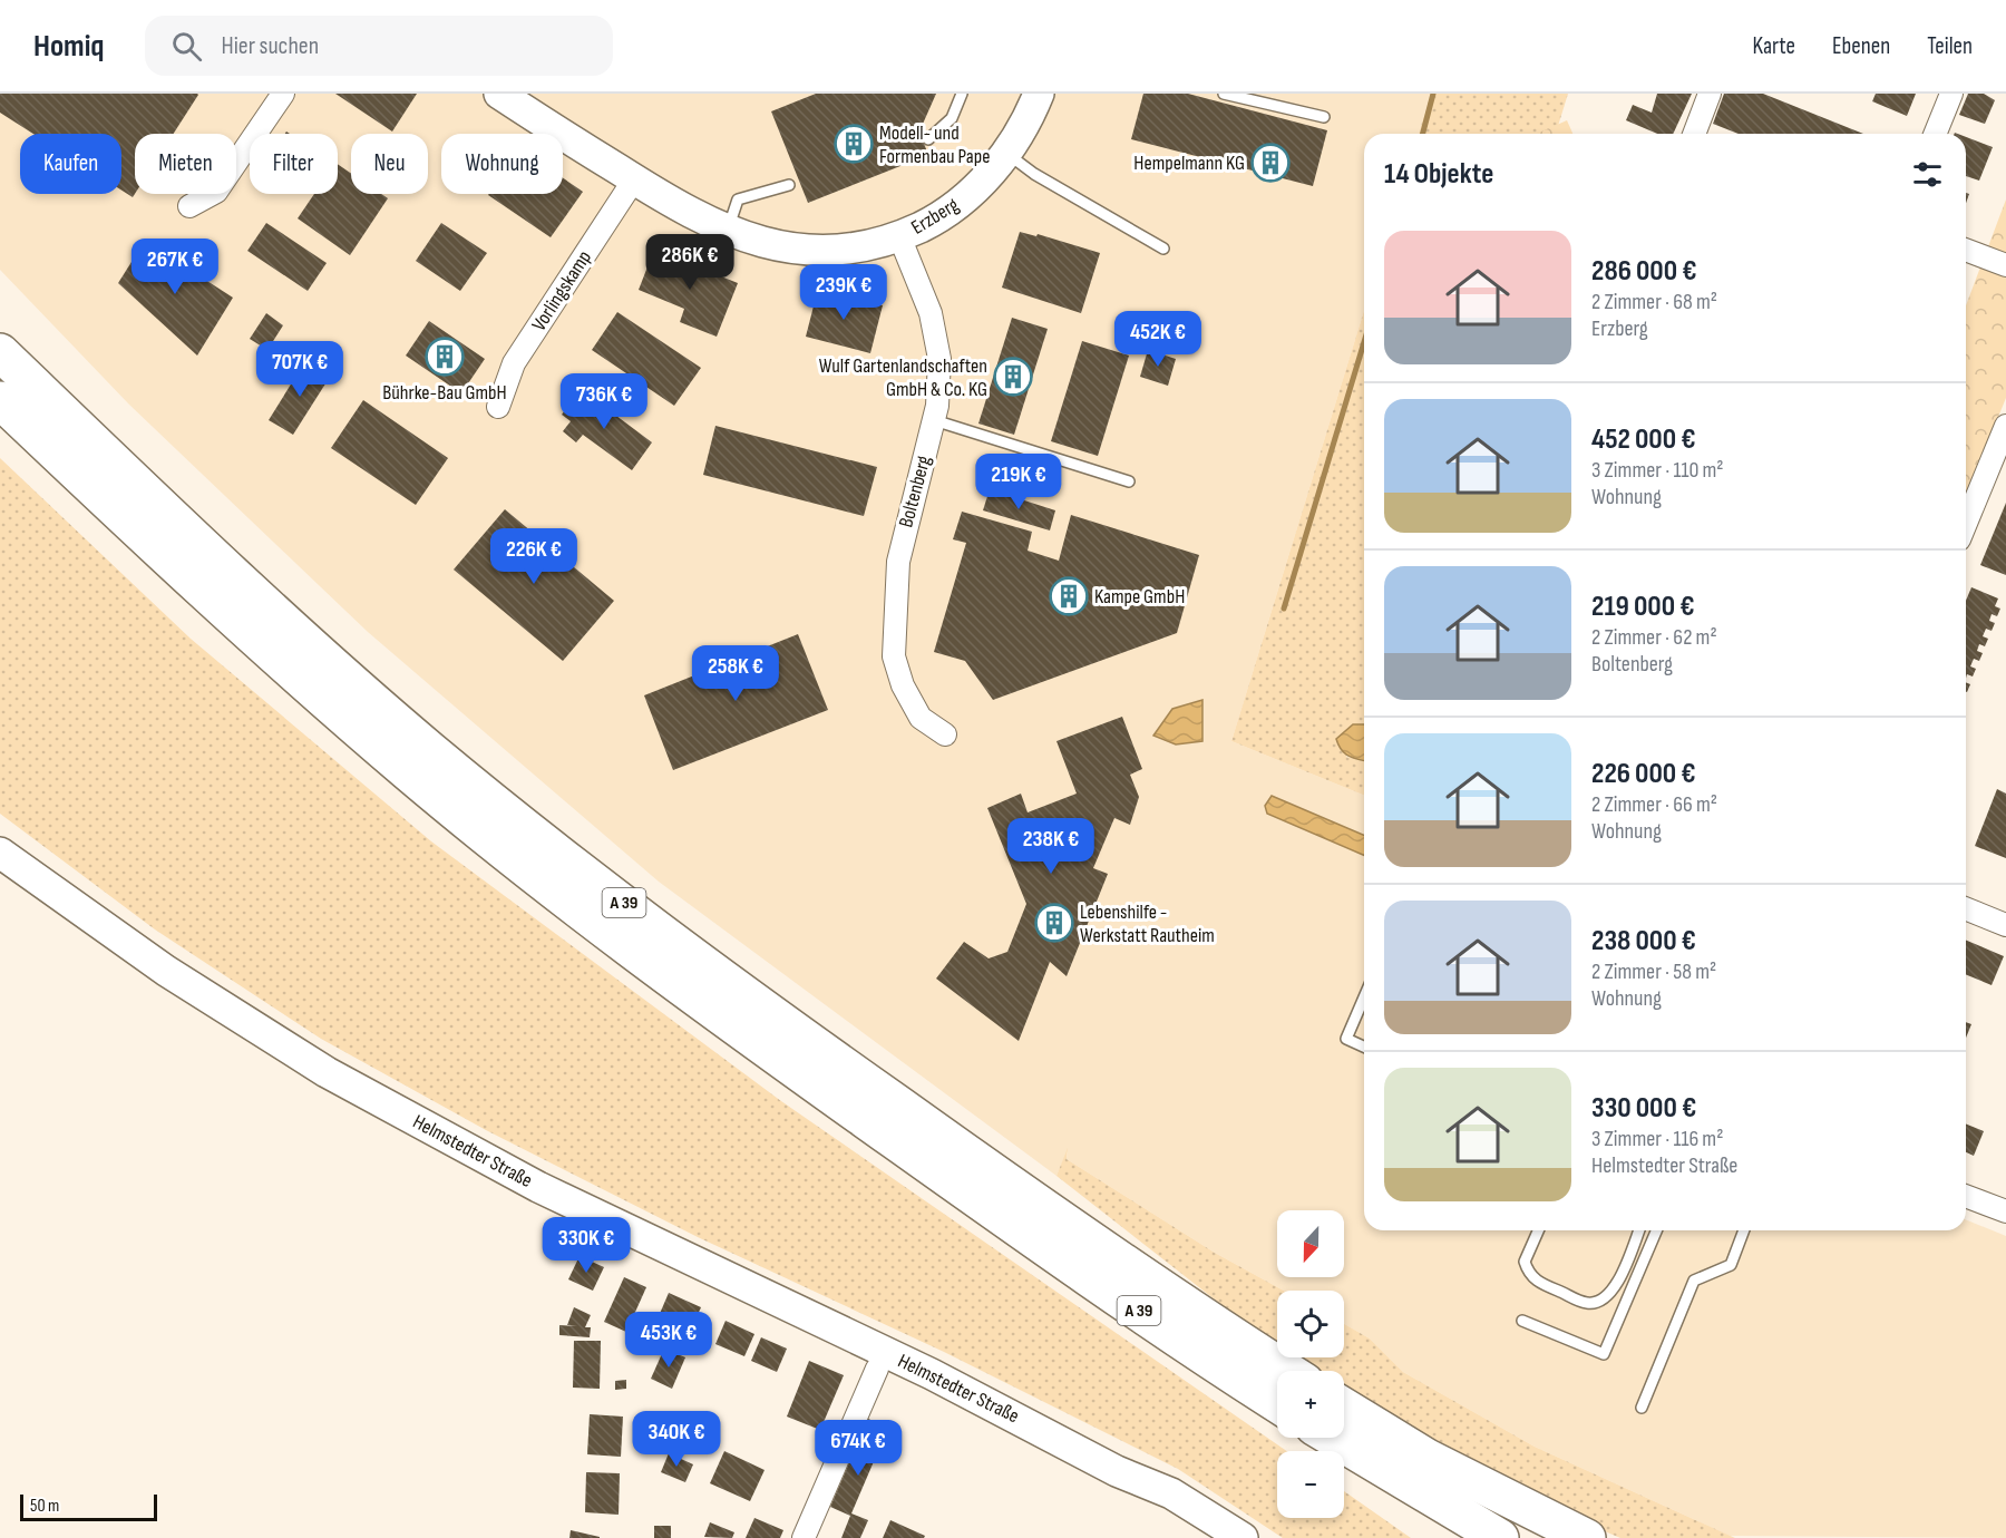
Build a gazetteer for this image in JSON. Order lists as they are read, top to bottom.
{
  "streets": {
    "highway": ["A 39"],
    "street": [
      "Erzberg",
      "Vorlingskamp",
      "Boltenberg",
      "Helmstedter Straße"
    ]
  },
  "crossings": [
    ["Erzberg", "Vorlingskamp"],
    ["Erzberg", "Boltenberg"]
  ],
  "places": {
    "building": [
      "Modell- und Formenbau Pape",
      "Hempelmann KG",
      "Bührke-Bau GmbH",
      "Wulf Gartenlandschaften GmbH & Co. KG",
      "Kampe GmbH",
      "Lebenshilfe - Werkstatt Rautheim"
    ]
  },
  "scale_bar": "50 m",
  "north": "bottom",
  "page": {
    "header": "Homiq",
    "search": "Hier suchen",
    "nav": ["Karte", "Ebenen", "Teilen"],
    "chip": [
      "Kaufen",
      "Mieten",
      "Filter",
      "Neu",
      "Wohnung"
    ],
    "heading": "14 Objekte",
    "list": [
      {
        "name": "286 000 €",
        "note": "2 Zimmer · 68 m² · Erzberg"
      },
      {
        "name": "452 000 €",
        "note": "3 Zimmer · 110 m² · Wohnung"
      },
      {
        "name": "219 000 €",
        "note": "2 Zimmer · 62 m² · Boltenberg"
      },
      {
        "name": "226 000 €",
        "note": "2 Zimmer · 66 m² · Wohnung"
      },
      {
        "name": "238 000 €",
        "note": "2 Zimmer · 58 m² · Wohnung"
      },
      {
        "name": "330 000 €",
        "note": "3 Zimmer · 116 m² · Helmstedter Straße"
      }
    ],
    "price": [
      "286K €",
      "267K €",
      "239K €",
      "452K €",
      "707K €",
      "736K €",
      "219K €",
      "226K €",
      "258K €",
      "238K €",
      "330K €",
      "453K €",
      "340K €",
      "674K €"
    ],
    "map_buttons": ["+", "−"],
    "scale": "50 m"
  }
}
